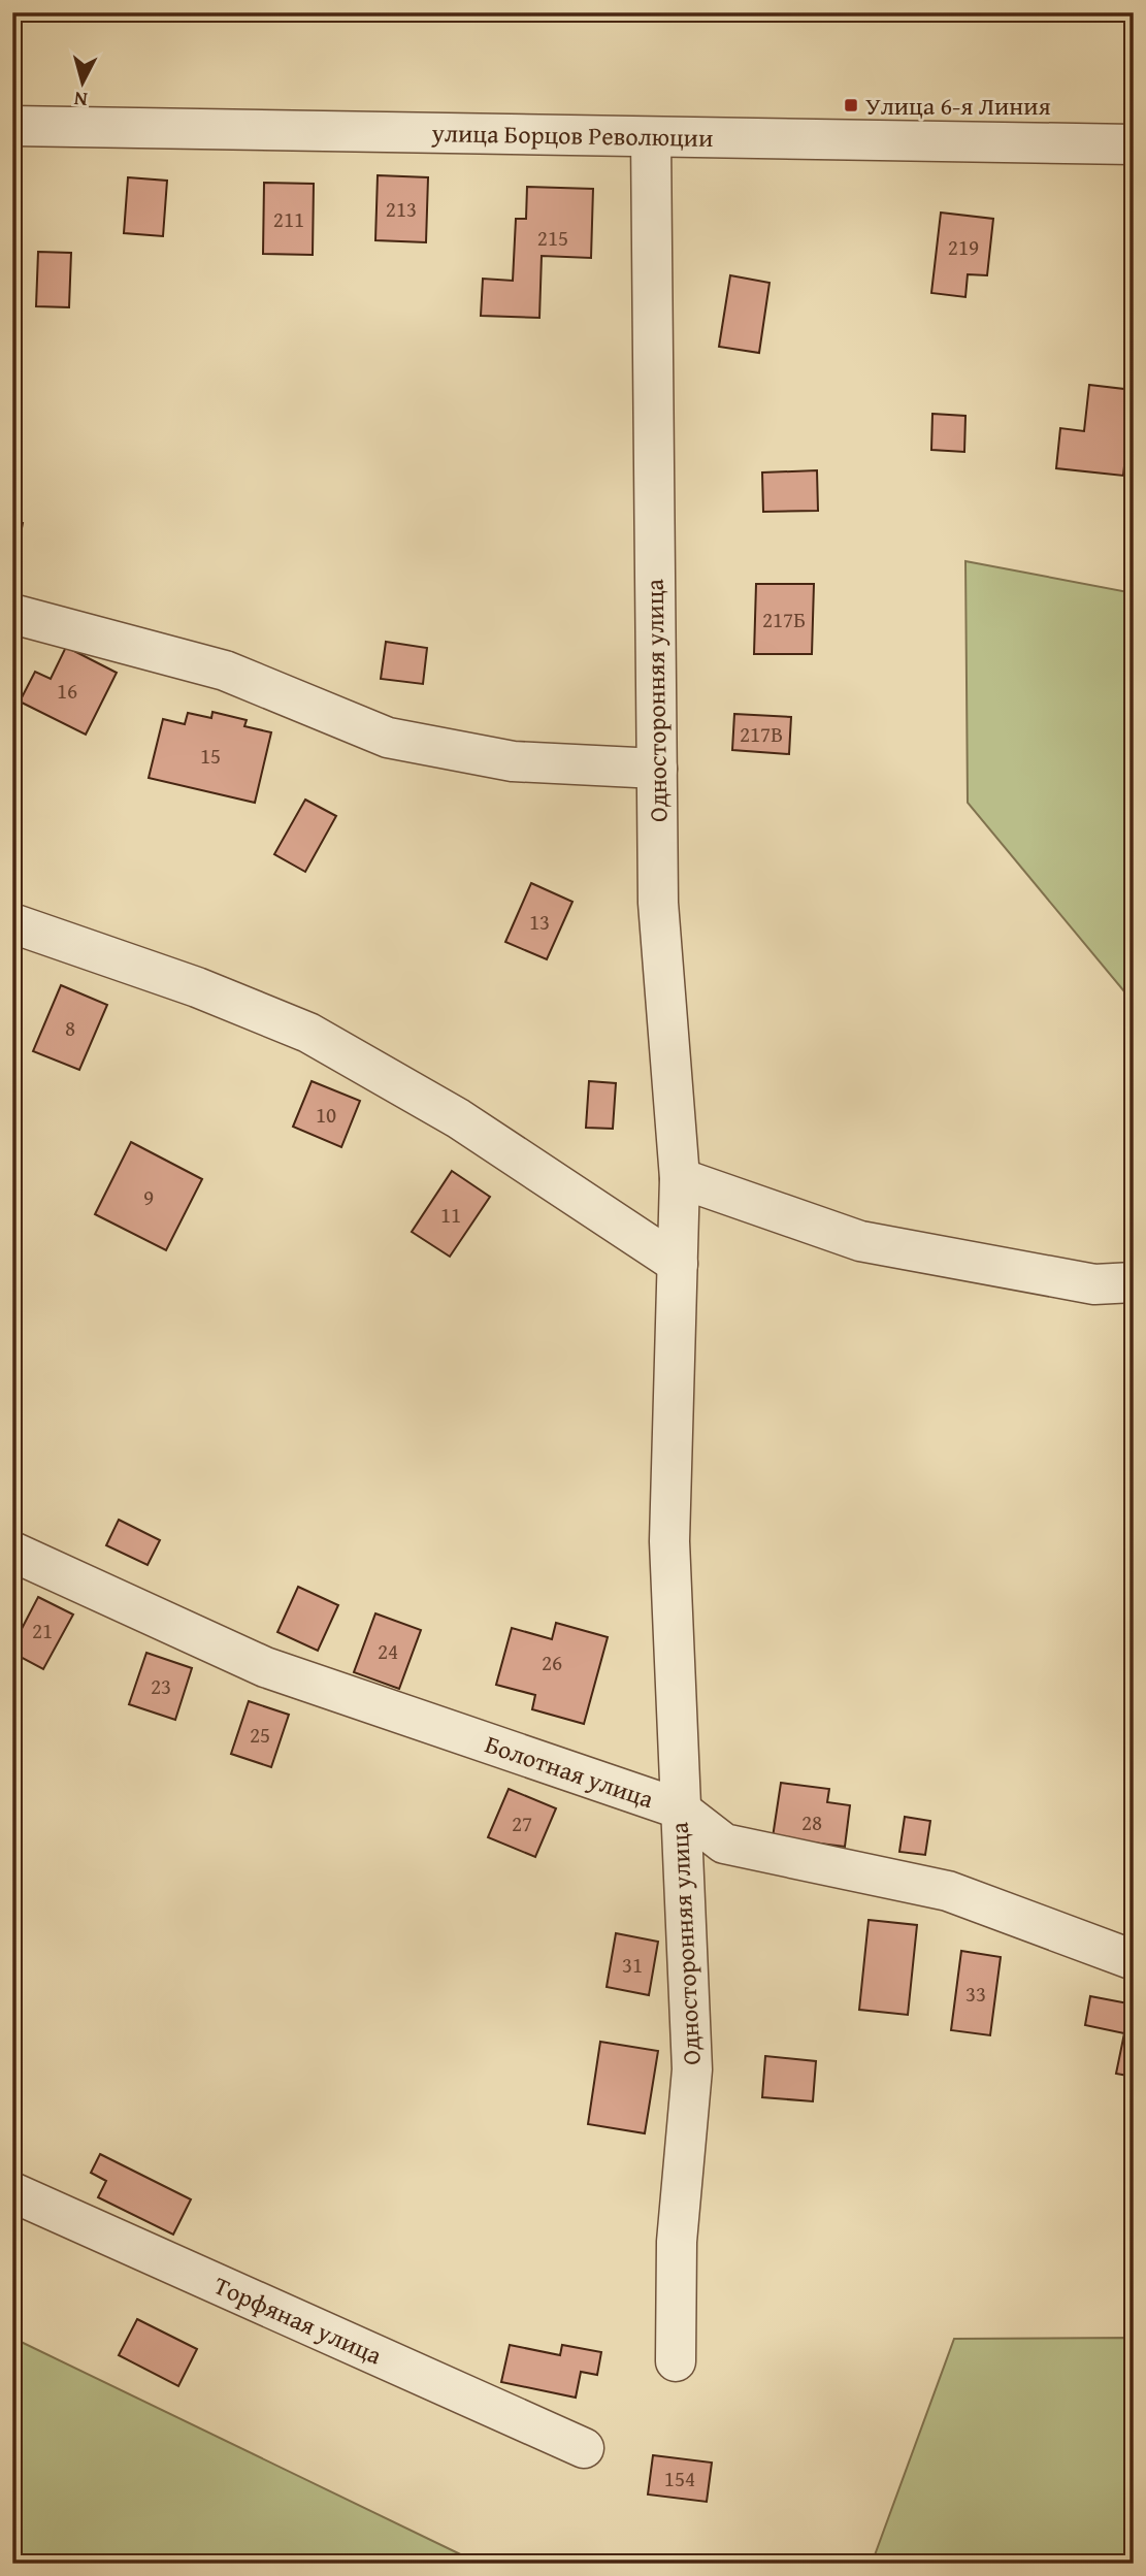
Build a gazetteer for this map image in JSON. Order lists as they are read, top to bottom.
{
  "streets": {
    "street": [
      "улица Борцов Революции",
      "Односторонняя улица",
      "Болотная улица",
      "Торфяная улица"
    ]
  },
  "crossings": [
    ["улица Борцов Революции", "Односторонняя улица"],
    ["Односторонняя улица", "Болотная улица"]
  ],
  "places": {
    "transit": ["Улица 6-я Линия"]
  },
  "house_numbers": [
    "213",
    "211",
    "215",
    "219",
    "217Б",
    "16",
    "217В",
    "15",
    "13",
    "8",
    "10",
    "9",
    "11",
    "21",
    "24",
    "26",
    "23",
    "25",
    "28",
    "27",
    "31",
    "33",
    "154"
  ],
  "north": "bottom"
}
